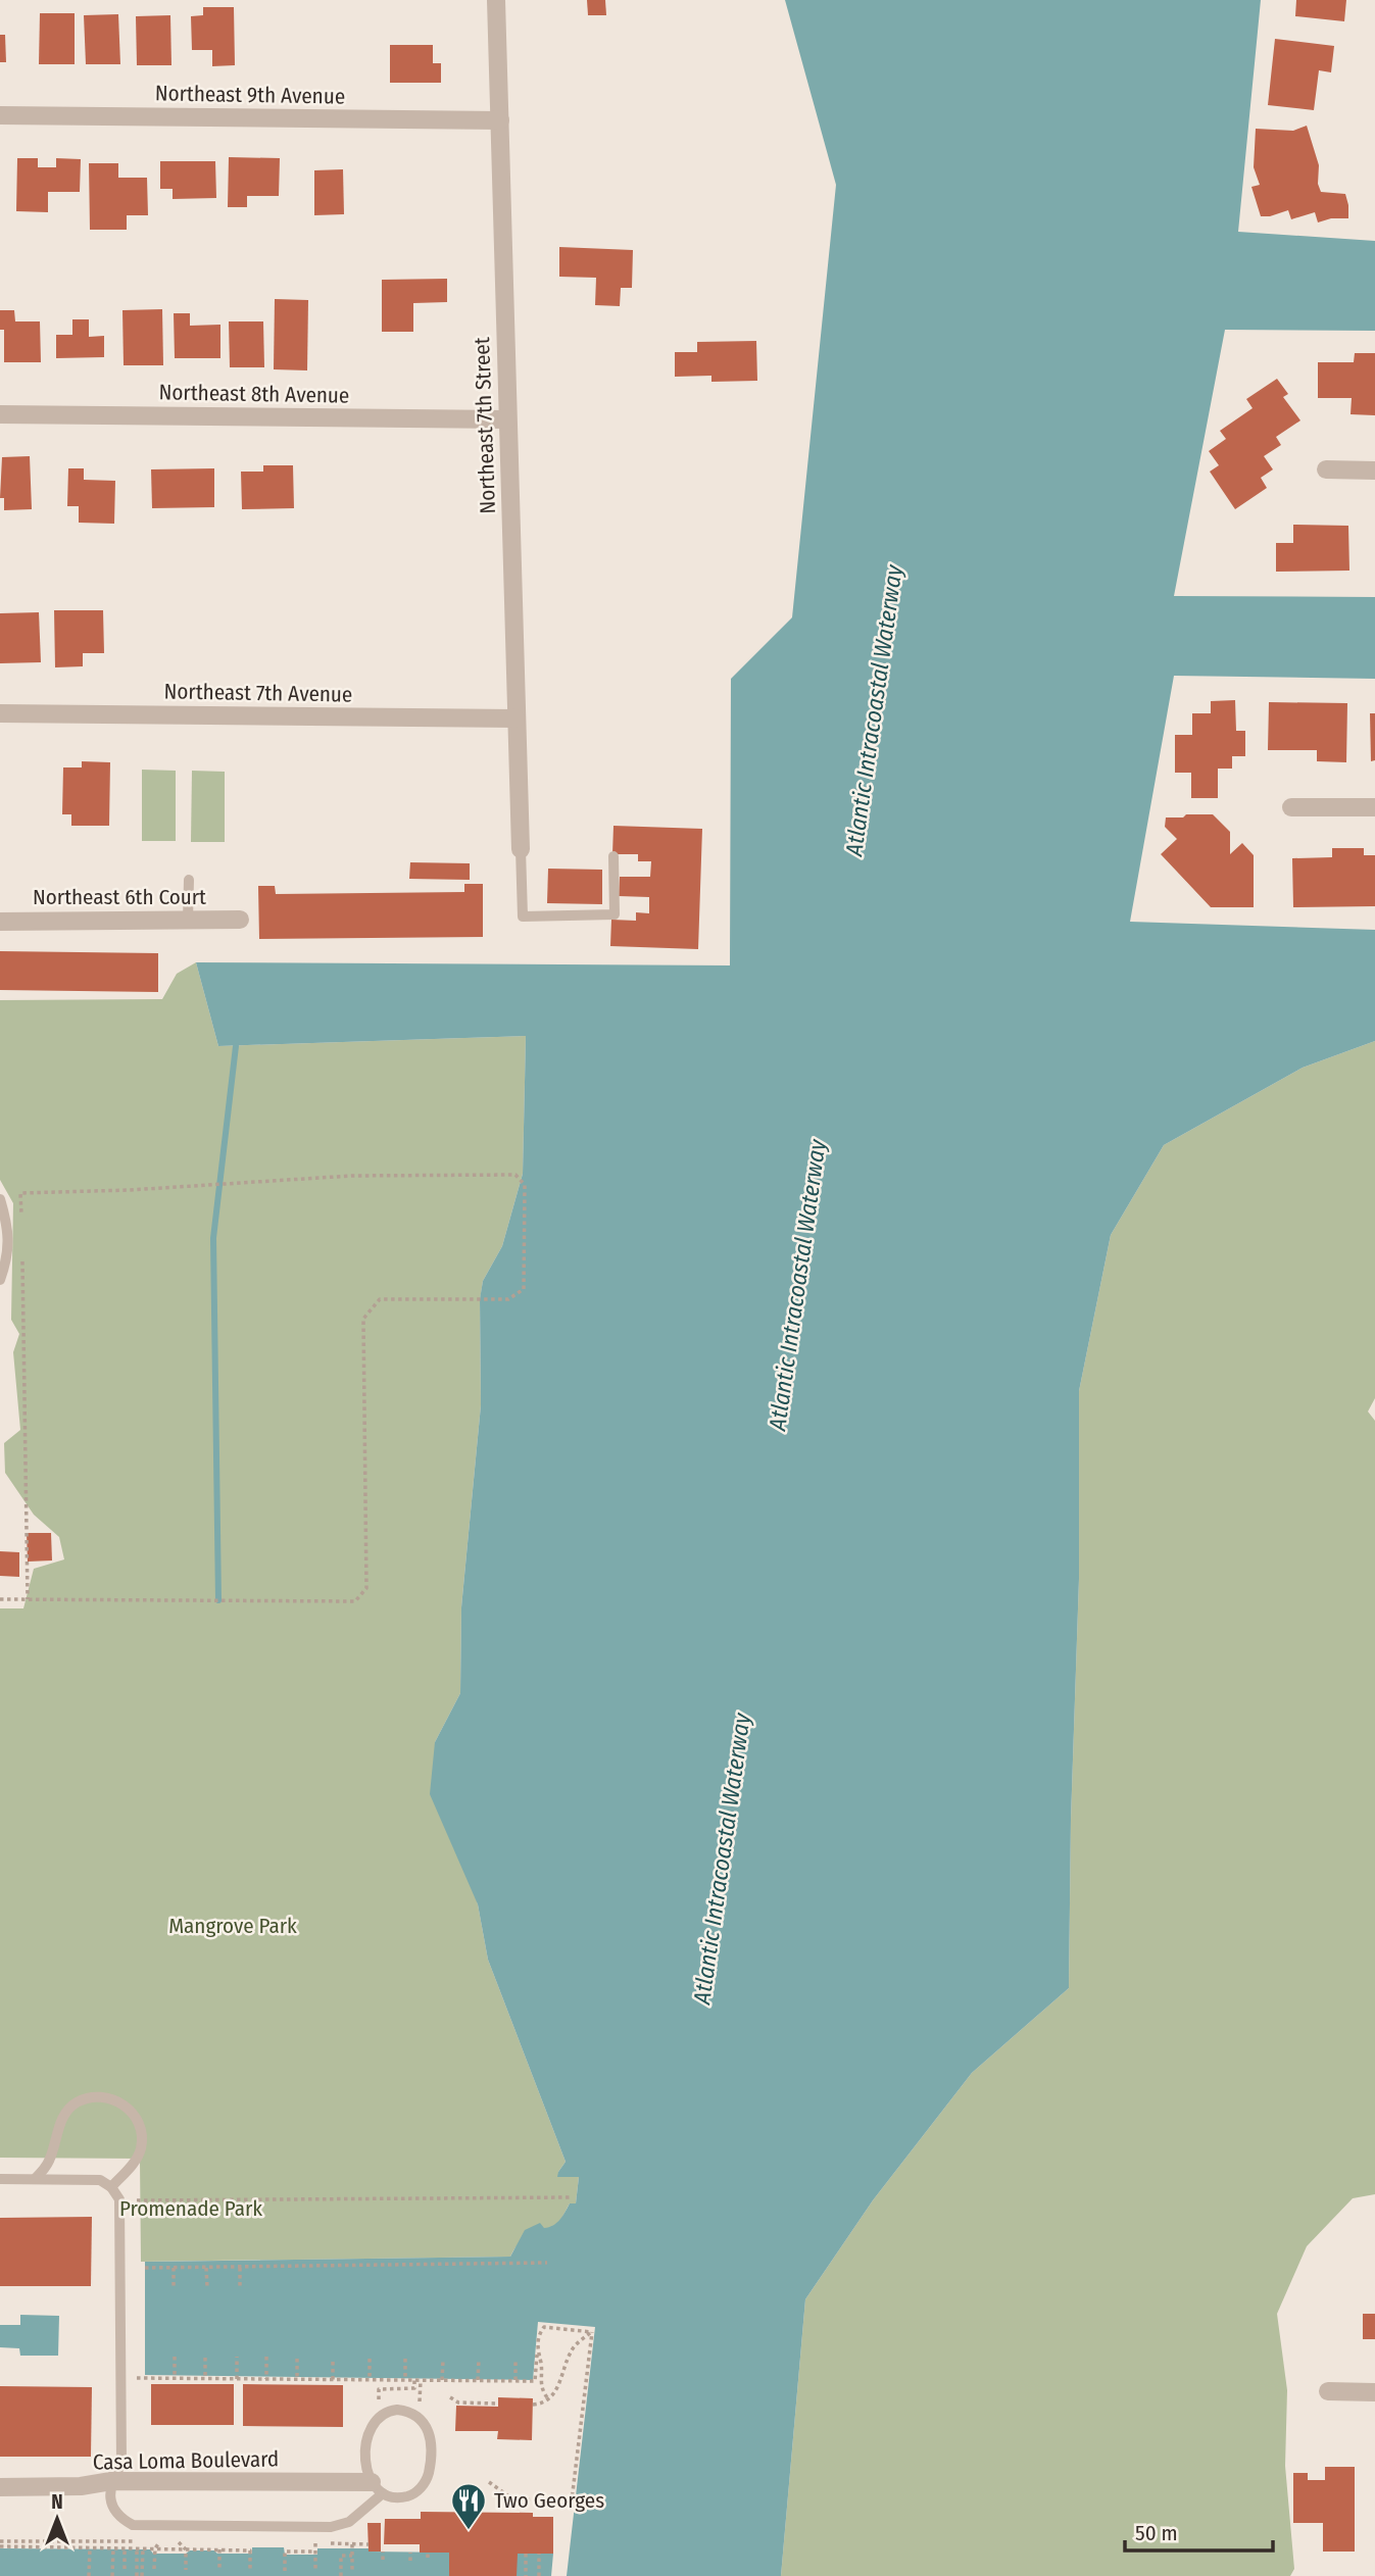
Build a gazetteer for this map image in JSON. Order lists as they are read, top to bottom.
{
  "streets": {
    "street": [
      "Northeast 9th Avenue",
      "Northeast 8th Avenue",
      "Northeast 7th Street",
      "Northeast 7th Avenue",
      "Northeast 6th Court",
      "Casa Loma Boulevard"
    ]
  },
  "crossings": [
    ["Northeast 9th Avenue", "Northeast 7th Street"],
    ["Northeast 8th Avenue", "Northeast 7th Street"],
    ["Northeast 7th Street", "Northeast 7th Avenue"]
  ],
  "water": ["Atlantic Intracoastal Waterway"],
  "parks": ["Mangrove Park", "Promenade Park"],
  "places": {
    "restaurant": ["Two Georges"]
  },
  "scale_bar": "50 m",
  "north": "top"
}
